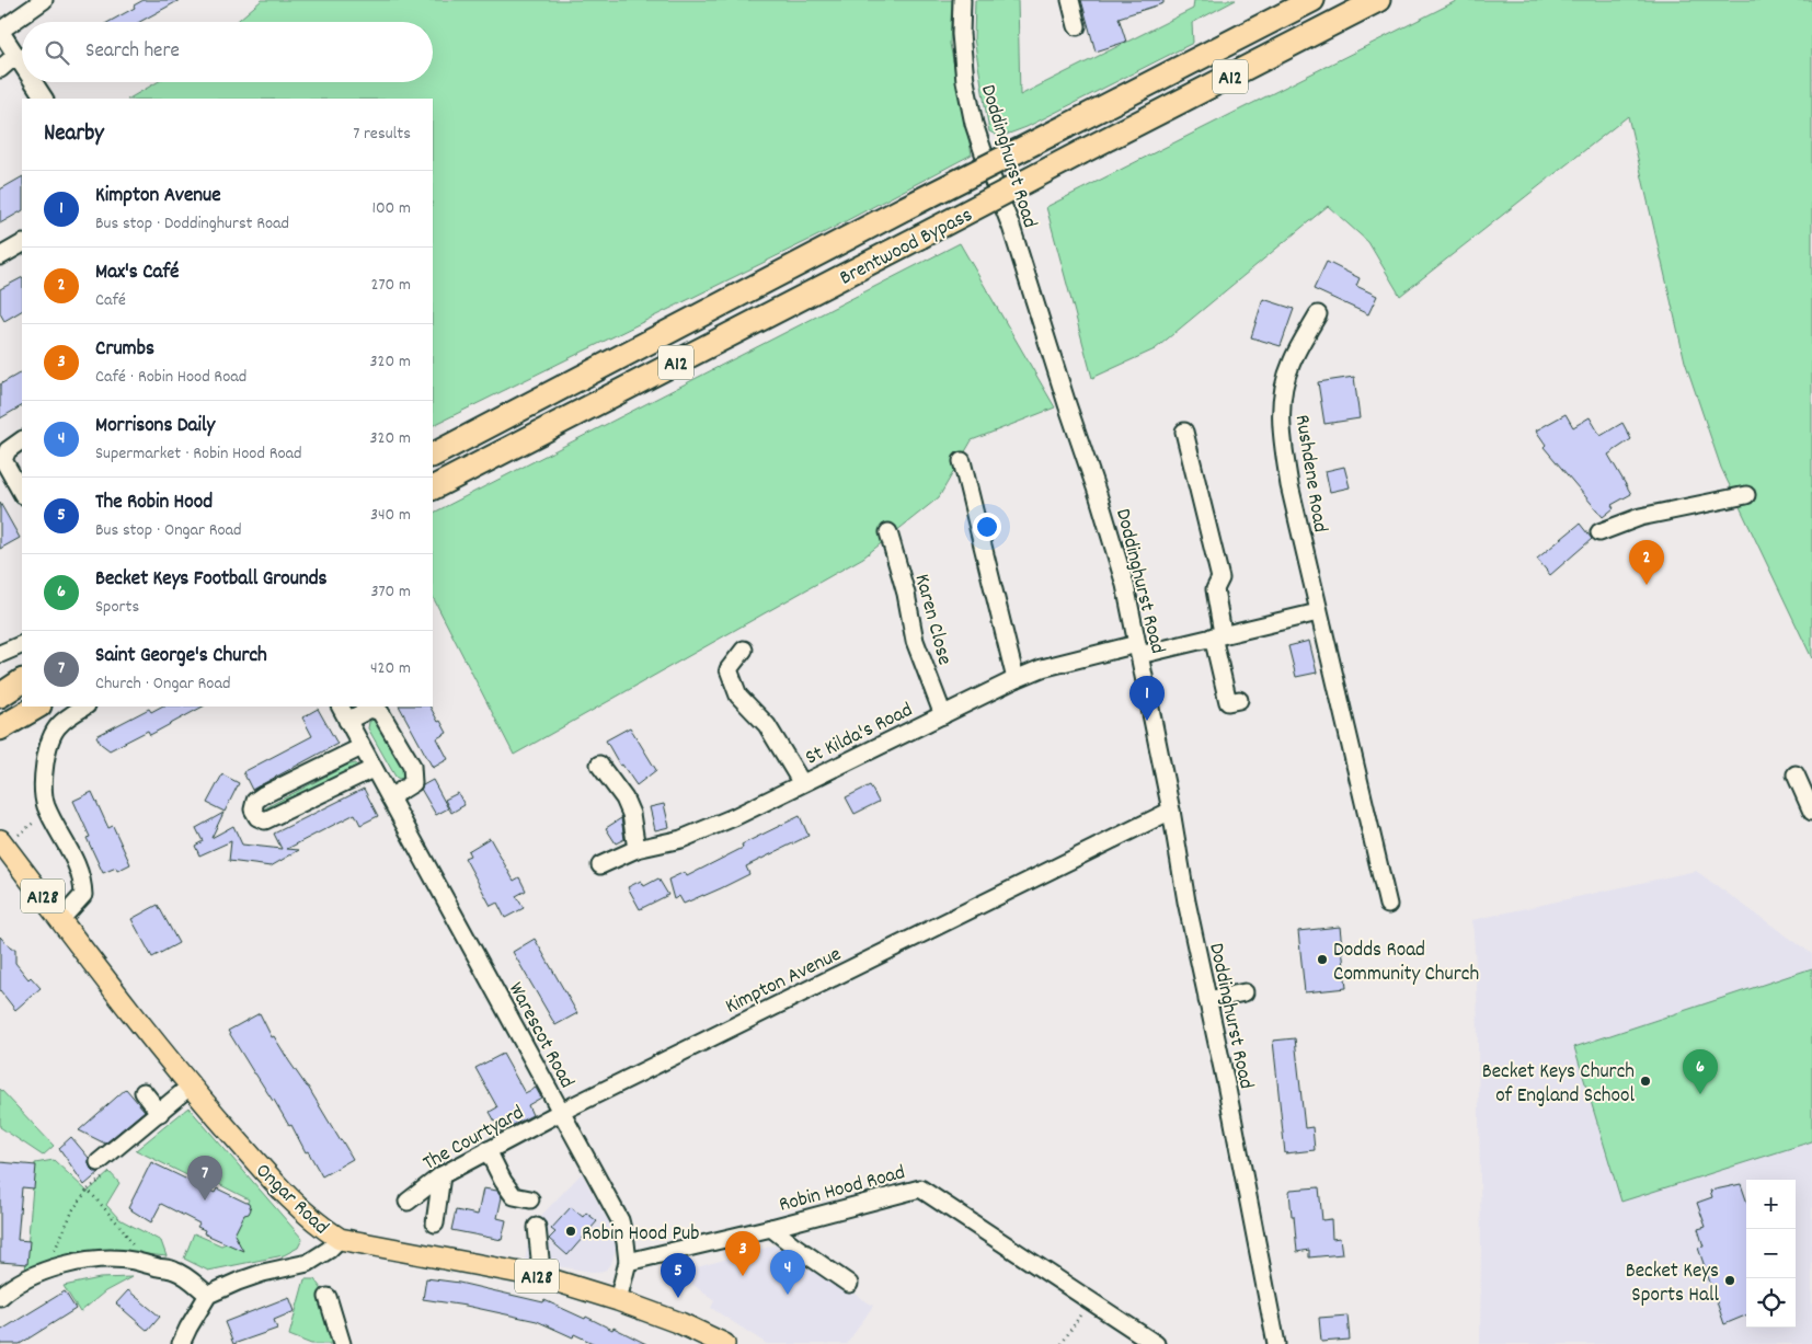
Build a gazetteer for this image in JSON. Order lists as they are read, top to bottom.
{
  "streets": {
    "highway": ["A12", "Brentwood Bypass"],
    "main road": ["A128", "Ongar Road"],
    "street": [
      "Doddinghurst Road",
      "Rushdene Road",
      "Karen Close",
      "St Kilda's Road",
      "Kimpton Avenue",
      "Warescot Road",
      "The Courtyard",
      "Robin Hood Road"
    ]
  },
  "crossings": [
    ["Doddinghurst Road", "St Kilda's Road"],
    ["Doddinghurst Road", "Kimpton Avenue"],
    ["Karen Close", "St Kilda's Road"],
    ["Kimpton Avenue", "Warescot Road"],
    ["Kimpton Avenue", "The Courtyard"],
    ["Warescot Road", "The Courtyard"],
    ["Warescot Road", "Robin Hood Road"],
    ["Warescot Road", "Ongar Road"]
  ],
  "places": [
    "Dodds Road Community Church",
    "Becket Keys Church of England School",
    "Robin Hood Pub",
    "Becket Keys Sports Hall"
  ],
  "page": {
    "search": "Search here",
    "heading": ["Nearby", "7 results"],
    "list": [
      {
        "mark": "1",
        "name": "Kimpton Avenue",
        "note": "Bus stop · Doddinghurst Road",
        "value": "100 m"
      },
      {
        "mark": "2",
        "name": "Max's Café",
        "note": "Café",
        "value": "270 m"
      },
      {
        "mark": "3",
        "name": "Crumbs",
        "note": "Café · Robin Hood Road",
        "value": "320 m"
      },
      {
        "mark": "4",
        "name": "Morrisons Daily",
        "note": "Supermarket · Robin Hood Road",
        "value": "320 m"
      },
      {
        "mark": "5",
        "name": "The Robin Hood",
        "note": "Bus stop · Ongar Road",
        "value": "340 m"
      },
      {
        "mark": "6",
        "name": "Becket Keys Football Grounds",
        "note": "Sports",
        "value": "370 m"
      },
      {
        "mark": "7",
        "name": "Saint George's Church",
        "note": "Church · Ongar Road",
        "value": "420 m"
      }
    ],
    "pins": [
      "2",
      "1",
      "6",
      "7",
      "3",
      "4",
      "5"
    ],
    "map_buttons": ["+", "−"]
  }
}
